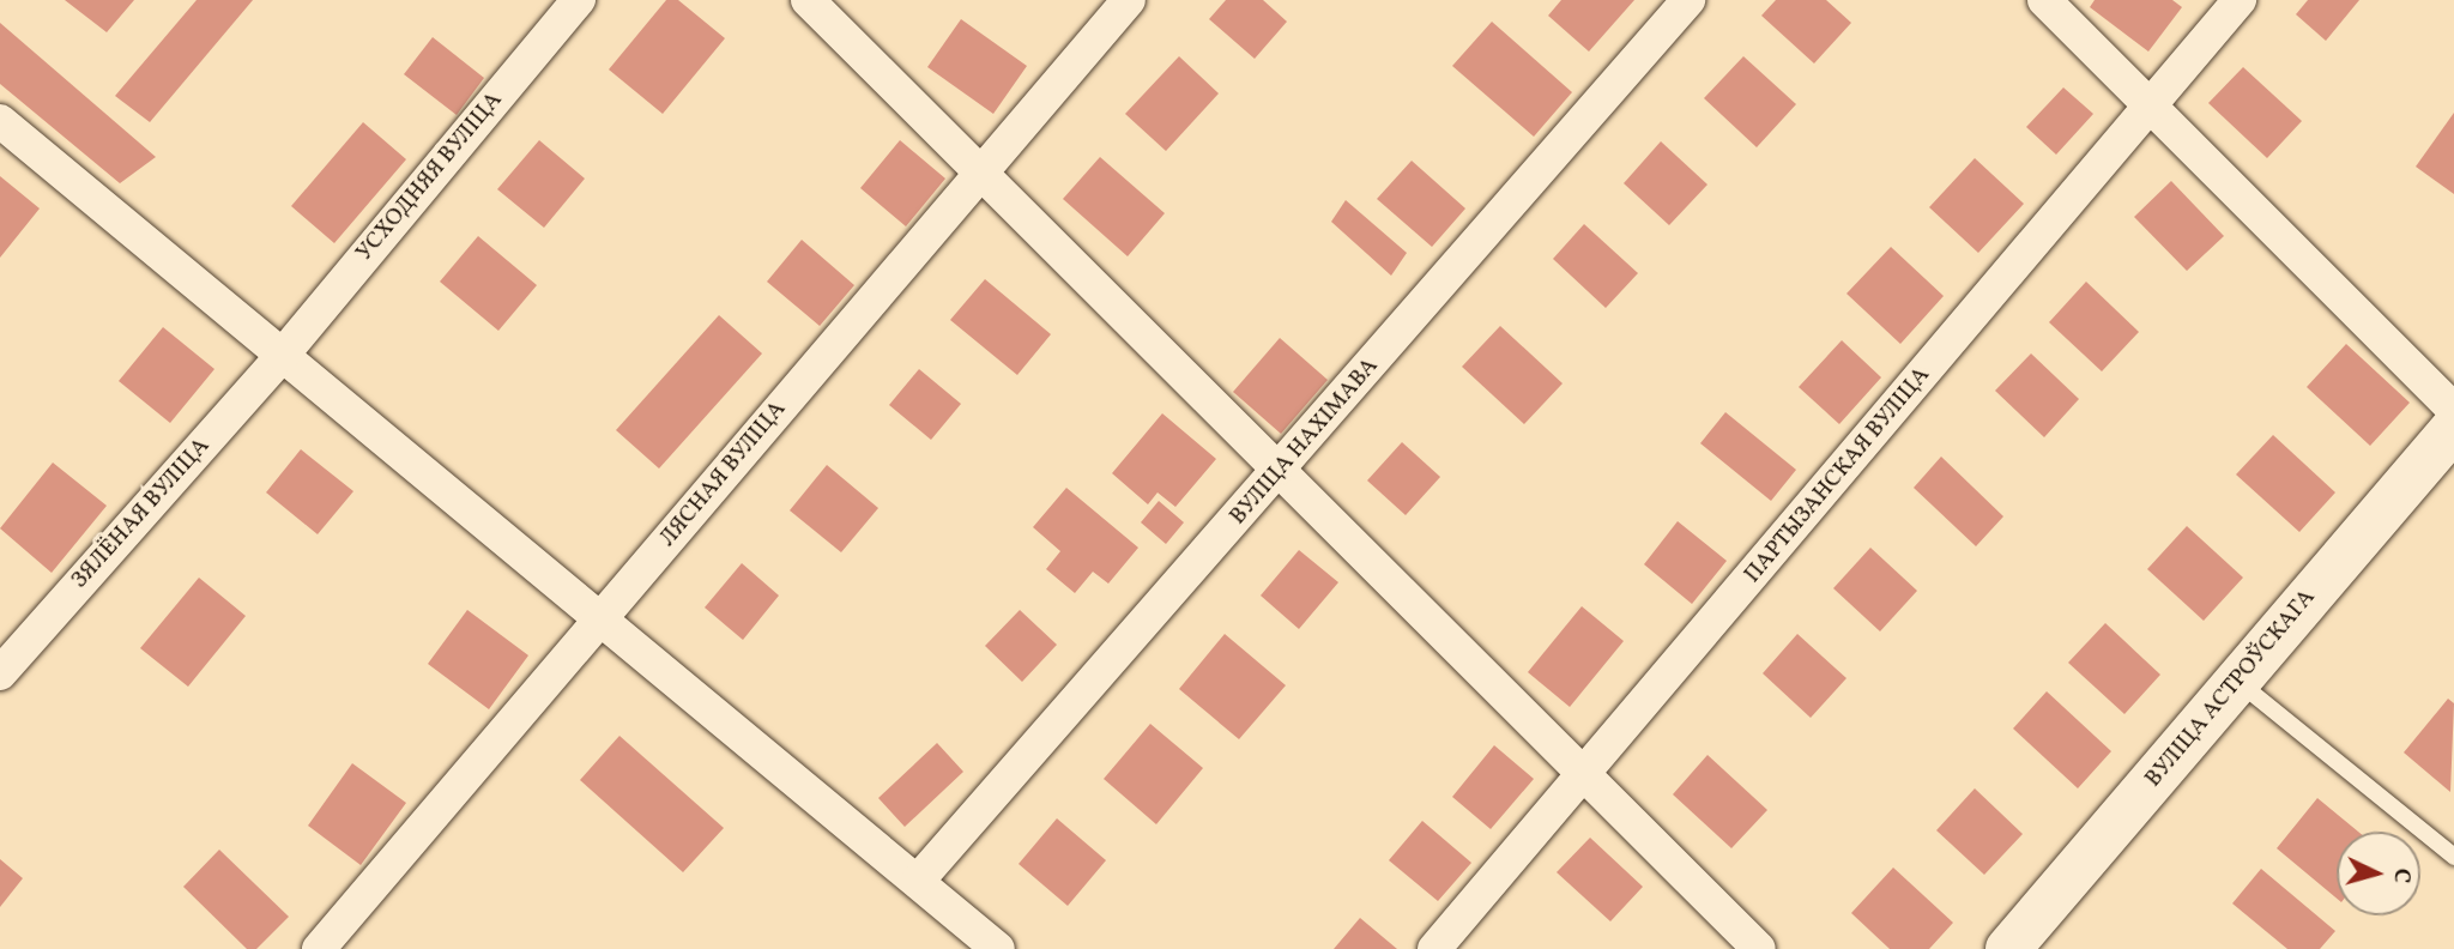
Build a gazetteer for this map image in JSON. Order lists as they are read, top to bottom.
{
  "streets": {
    "street": [
      "УСХОДНЯЯ ВУЛІЦА",
      "ВУЛІЦА НАХІМАВА",
      "ЛЯСНАЯ ВУЛІЦА",
      "ПАРТЫЗАНСКАЯ ВУЛІЦА",
      "ЗЯЛЁНАЯ ВУЛІЦА",
      "ВУЛІЦА АСТРОЎСКАГА"
    ]
  },
  "crossings": [
    ["УСХОДНЯЯ ВУЛІЦА", "ЗЯЛЁНАЯ ВУЛІЦА"]
  ],
  "north": "right"
}
